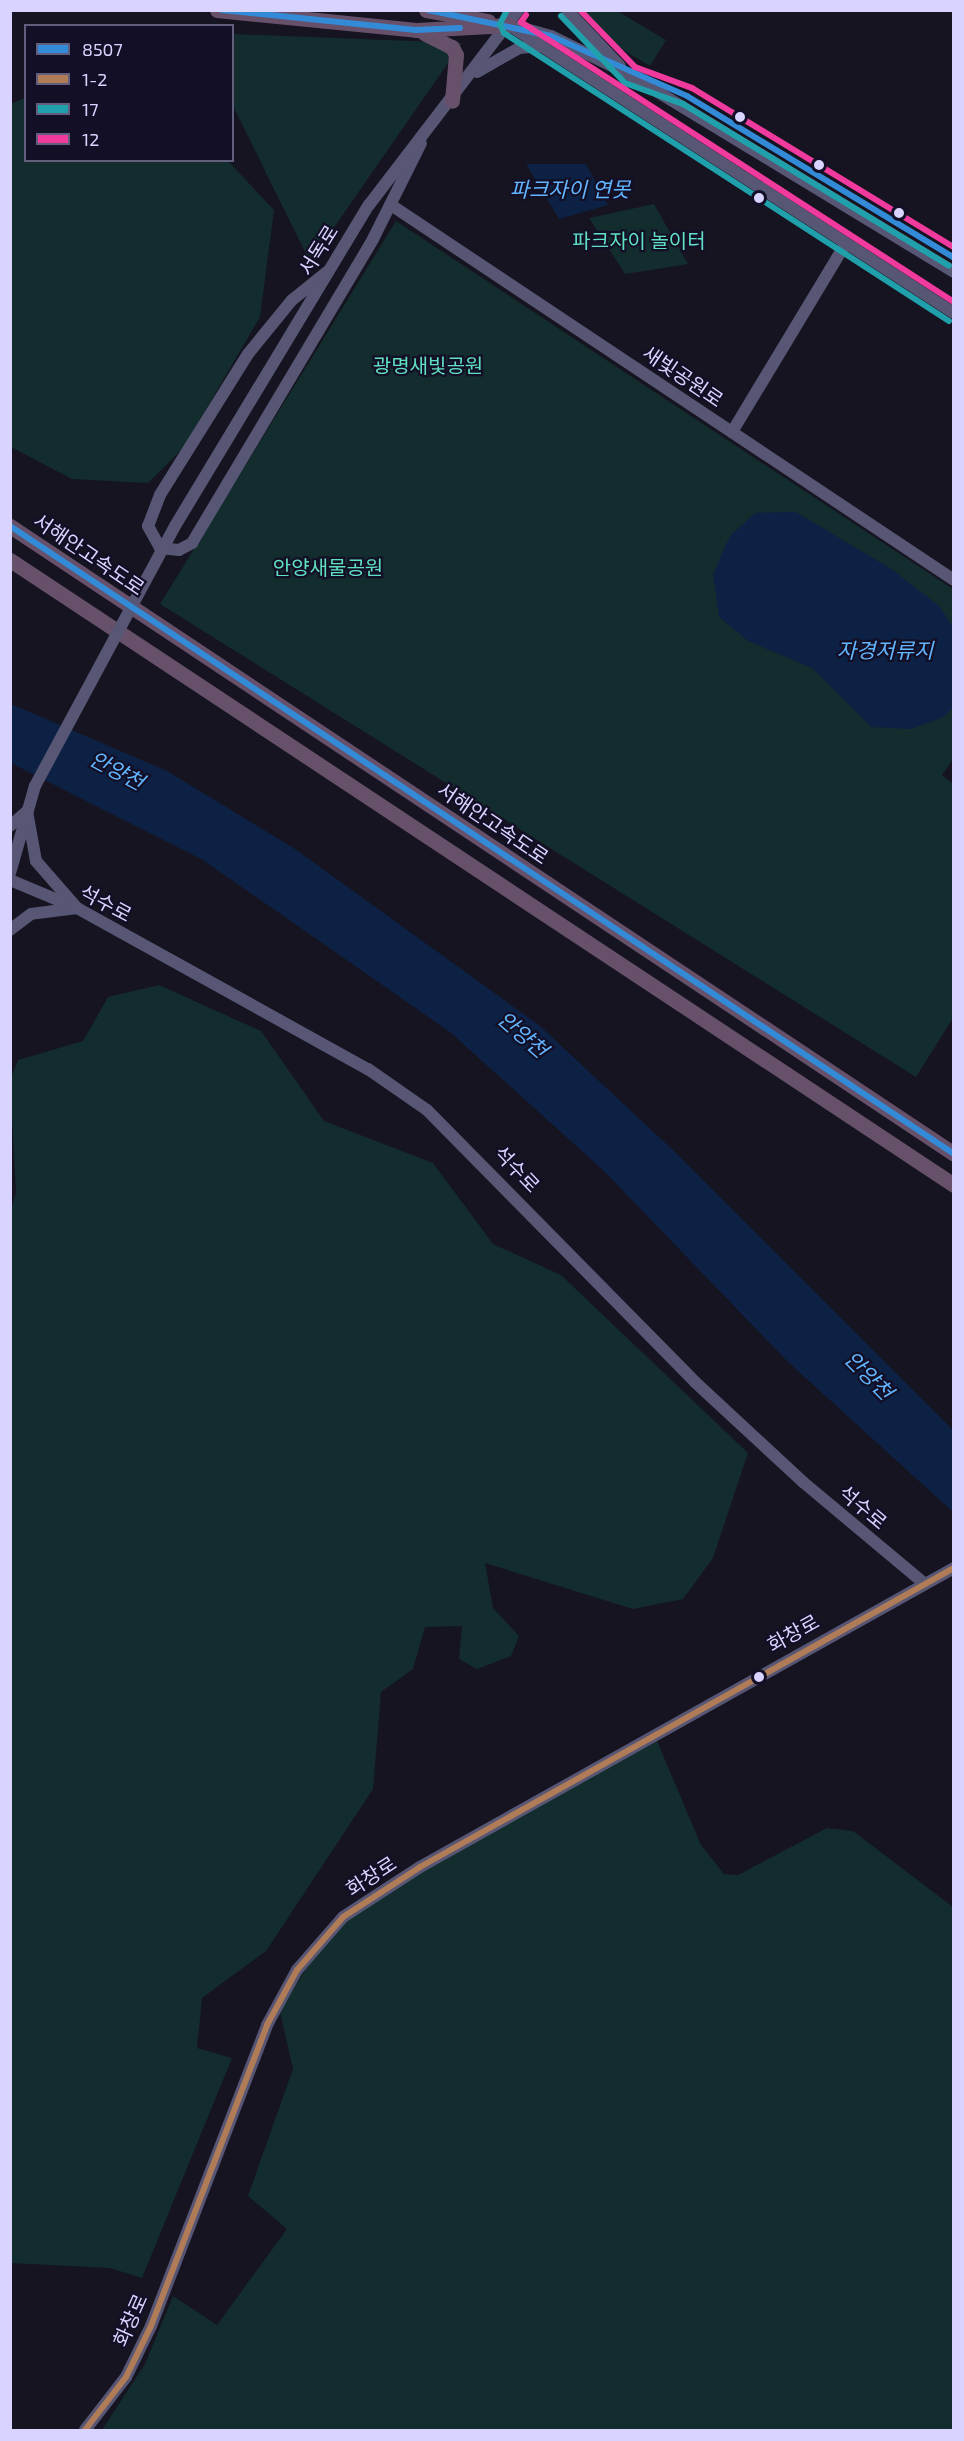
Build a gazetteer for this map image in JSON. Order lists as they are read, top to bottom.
{
  "streets": {
    "highway": ["서해안고속도로"],
    "street": [
      "서독로",
      "새빛공원로",
      "석수로",
      "화창로"
    ]
  },
  "crossings": [
    ["석수로", "화창로"]
  ],
  "water": ["파크자이 연못", "자경저류지", "안양천"],
  "parks": ["파크자이 놀이터", "광명새빛공원", "안양새물공원"],
  "lines": [
    "transit line 8507",
    "transit line 17",
    "transit line 12",
    "transit line 1-2"
  ],
  "legend": [
    "8507",
    "1-2",
    "17",
    "12"
  ]
}
